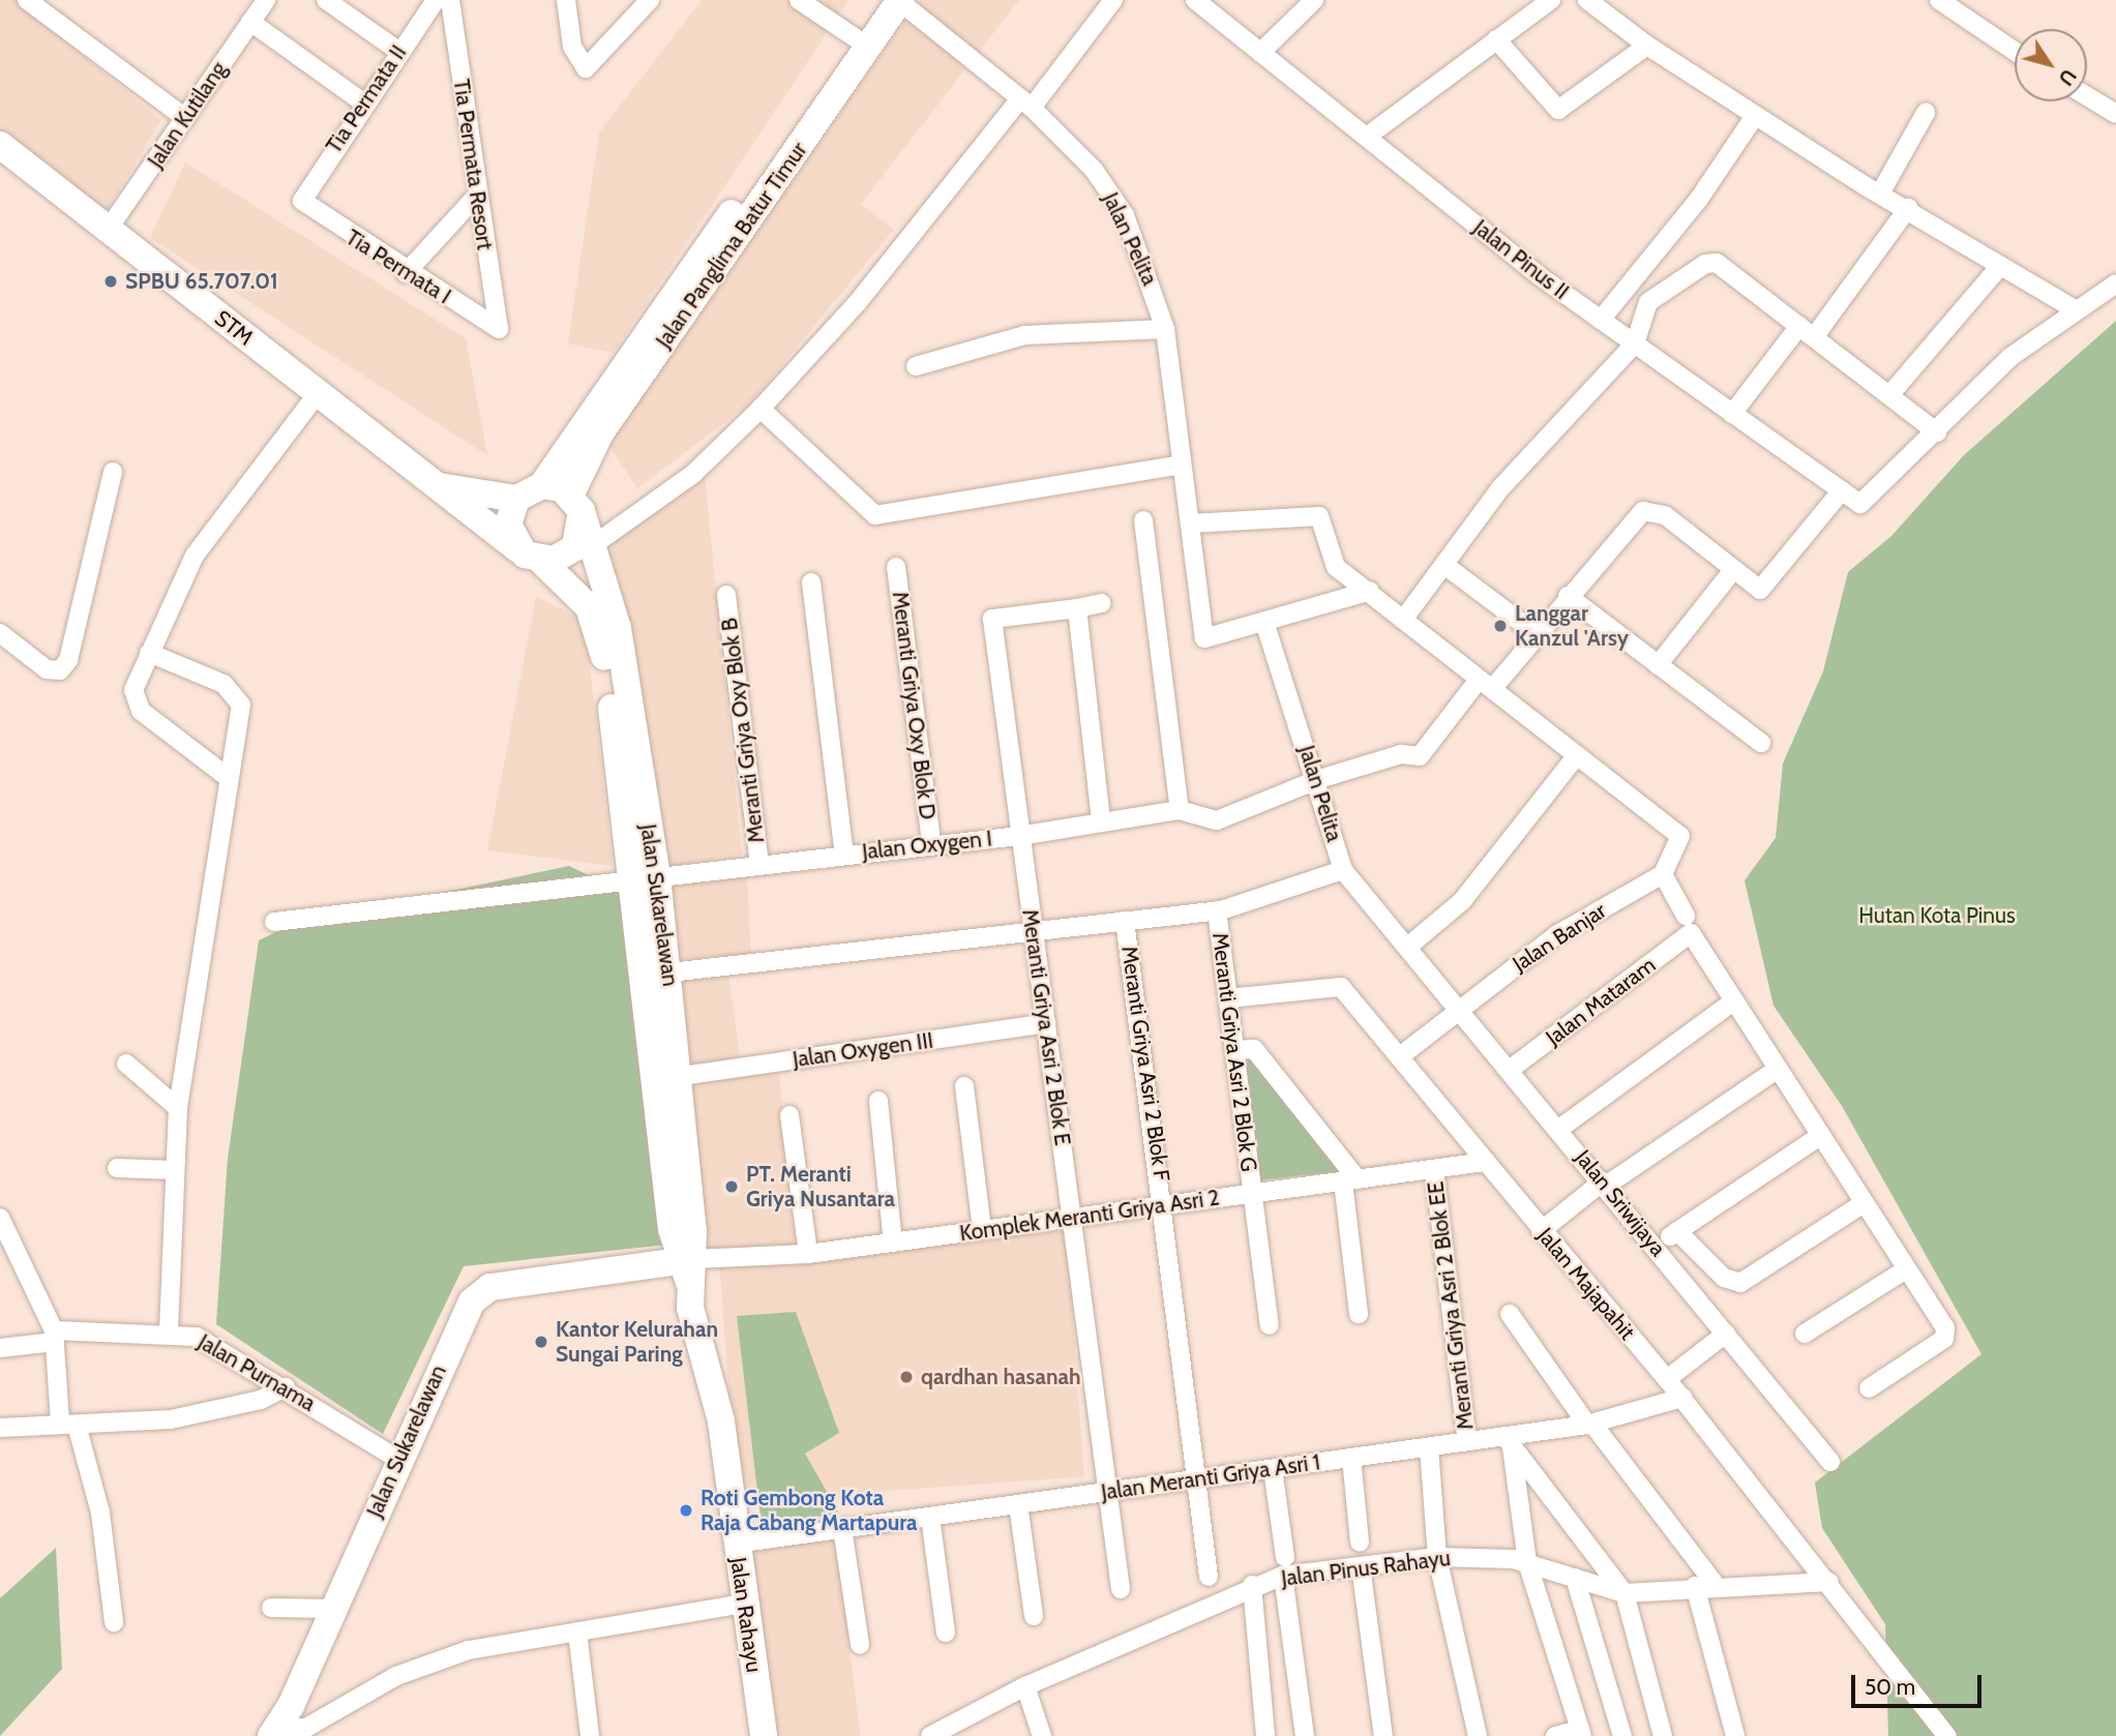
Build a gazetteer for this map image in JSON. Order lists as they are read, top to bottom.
{
  "streets": {
    "main road": [
      "Jalan Panglima Batur Timur",
      "STM",
      "Jalan Sukarelawan",
      "Jalan Rahayu"
    ],
    "street": [
      "Tia Permata II",
      "Jalan Kutilang",
      "Tia Permata Resort",
      "Jalan Pelita",
      "Jalan Pinus II",
      "Tia Permata I",
      "Meranti Griya Oxy Blok D",
      "Meranti Griya Oxy Blok B",
      "Jalan Oxygen I",
      "Jalan Banjar",
      "Jalan Mataram",
      "Meranti Griya Asri 2 Blok E",
      "Jalan Oxygen III",
      "Meranti Griya Asri 2 Blok G",
      "Meranti Griya Asri 2 Blok F",
      "Jalan Sriwijaya",
      "Komplek Meranti Griya Asri 2",
      "Jalan Majapahit",
      "Meranti Griya Asri 2 Blok EE",
      "Jalan Purnama",
      "Jalan Meranti Griya Asri 1",
      "Jalan Pinus Rahayu"
    ]
  },
  "crossings": [
    ["Tia Permata II", "Tia Permata I"],
    ["Jalan Kutilang", "STM"],
    ["Tia Permata Resort", "Tia Permata I"],
    ["Jalan Pelita", "Jalan Panglima Batur Timur"],
    ["Jalan Pelita", "Jalan Oxygen I"],
    ["Jalan Pelita", "Jalan Sriwijaya"],
    ["Jalan Panglima Batur Timur", "Jalan Sukarelawan"],
    ["STM", "Jalan Sukarelawan"],
    ["Meranti Griya Oxy Blok D", "Jalan Oxygen I"],
    ["Meranti Griya Oxy Blok B", "Jalan Oxygen I"],
    ["Jalan Oxygen I", "Jalan Sukarelawan"],
    ["Jalan Oxygen I", "Meranti Griya Asri 2 Blok E"],
    ["Jalan Sukarelawan", "Jalan Oxygen III"],
    ["Jalan Sukarelawan", "Komplek Meranti Griya Asri 2"],
    ["Jalan Sukarelawan", "Jalan Purnama"],
    ["Jalan Sukarelawan", "Jalan Rahayu"],
    ["Jalan Banjar", "Jalan Sriwijaya"],
    ["Jalan Banjar", "Jalan Majapahit"],
    ["Jalan Mataram", "Jalan Sriwijaya"],
    ["Meranti Griya Asri 2 Blok E", "Jalan Oxygen III"],
    ["Meranti Griya Asri 2 Blok E", "Komplek Meranti Griya Asri 2"],
    ["Meranti Griya Asri 2 Blok E", "Jalan Meranti Griya Asri 1"],
    ["Meranti Griya Asri 2 Blok G", "Komplek Meranti Griya Asri 2"],
    ["Meranti Griya Asri 2 Blok G", "Jalan Majapahit"],
    ["Meranti Griya Asri 2 Blok F", "Komplek Meranti Griya Asri 2"],
    ["Meranti Griya Asri 2 Blok F", "Jalan Meranti Griya Asri 1"],
    ["Komplek Meranti Griya Asri 2", "Jalan Majapahit"],
    ["Komplek Meranti Griya Asri 2", "Meranti Griya Asri 2 Blok EE"],
    ["Komplek Meranti Griya Asri 2", "Jalan Rahayu"],
    ["Jalan Majapahit", "Jalan Meranti Griya Asri 1"],
    ["Jalan Majapahit", "Jalan Pinus Rahayu"],
    ["Meranti Griya Asri 2 Blok EE", "Jalan Meranti Griya Asri 1"],
    ["Jalan Meranti Griya Asri 1", "Jalan Rahayu"]
  ],
  "parks": ["Hutan Kota Pinus"],
  "places": [
    "SPBU 65.707.01",
    "Langgar Kanzul 'Arsy",
    "PT. Meranti Griya Nusantara",
    "Kantor Kelurahan Sungai Paring",
    "qardhan hasanah",
    "Roti Gembong Kota Raja Cabang Martapura"
  ],
  "scale_bar": "50 m",
  "north": "bottom right"
}
